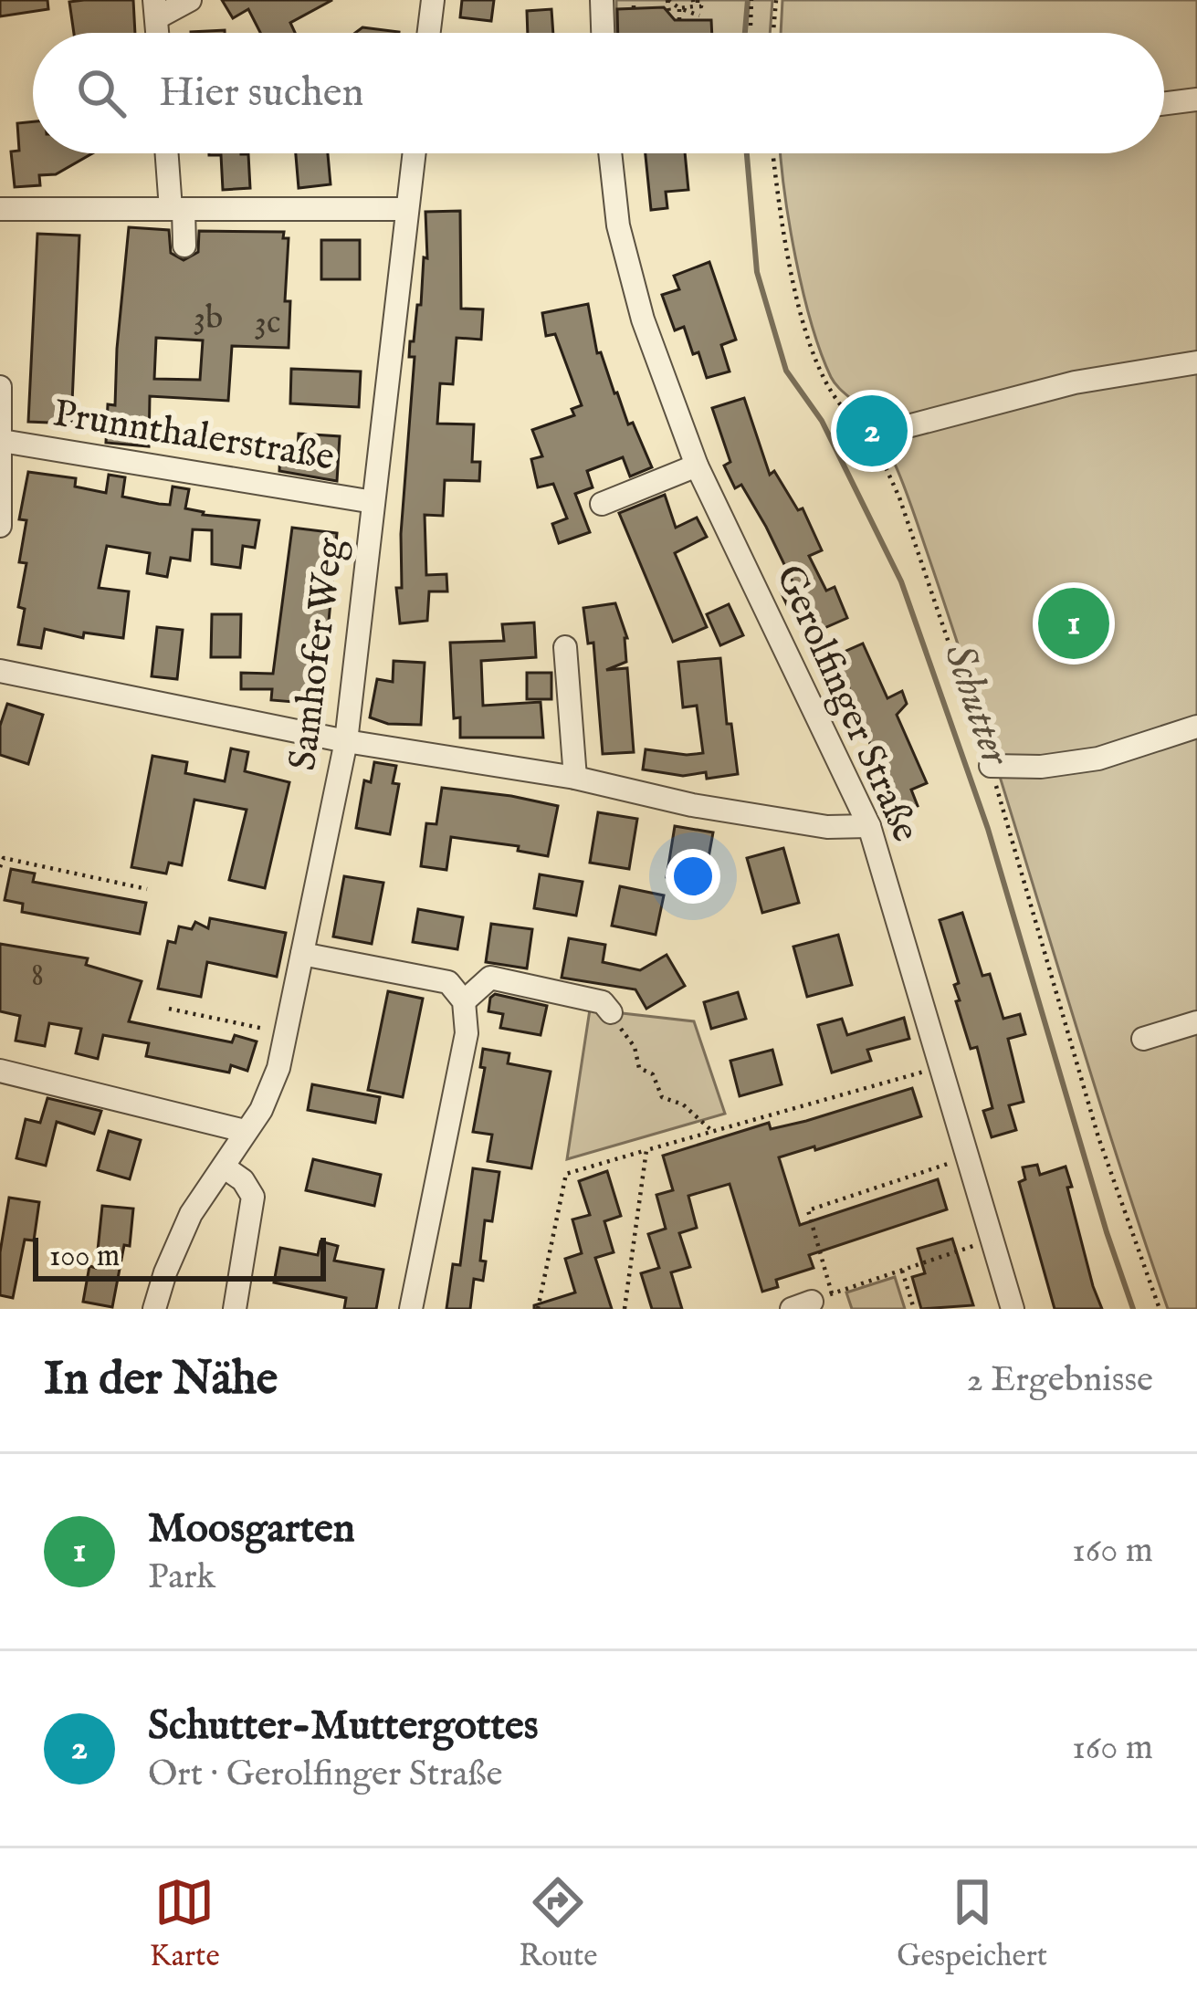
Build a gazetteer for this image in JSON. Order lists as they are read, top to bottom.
{
  "streets": {
    "street": ["Prunnthalerstraße", "Samhofer Weg", "Gerolfinger Straße"]
  },
  "crossings": [
    ["Prunnthalerstraße", "Samhofer Weg"]
  ],
  "water": ["Schutter"],
  "house_numbers": ["3b", "3c", "8"],
  "scale_bar": "100 m",
  "page": {
    "search": "Hier suchen",
    "pins": ["2", "1"],
    "scale": "100 m",
    "heading": ["In der Nähe", "2 Ergebnisse"],
    "list": [
      {
        "mark": "1",
        "name": "Moosgarten",
        "note": "Park",
        "value": "160 m"
      },
      {
        "mark": "2",
        "name": "Schutter-Muttergottes",
        "note": "Ort · Gerolfinger Straße",
        "value": "160 m"
      }
    ],
    "nav": ["Karte", "Route", "Gespeichert"]
  }
}
